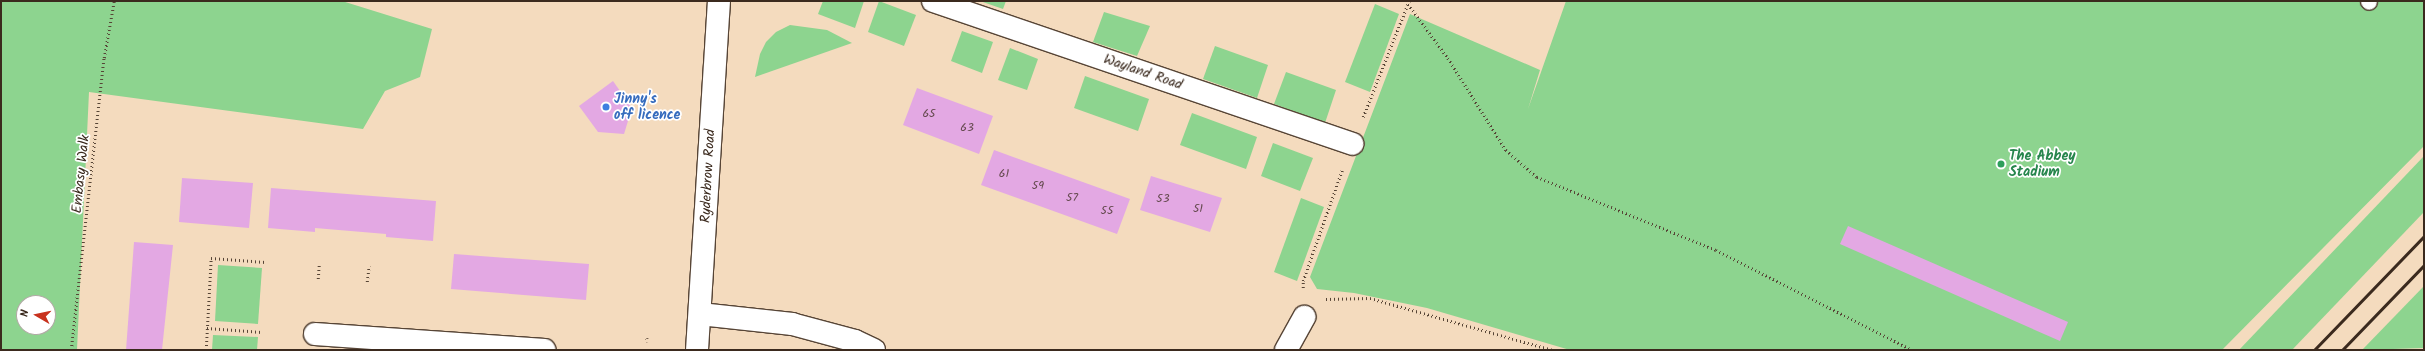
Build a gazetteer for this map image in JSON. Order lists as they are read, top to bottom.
{
  "streets": {
    "street": ["Wayland Road", "Ryderbrow Road"],
    "path": ["Embasy Walk"]
  },
  "places": ["Jinny's off licence", "The Abbey Stadium"],
  "house_numbers": [
    "65",
    "63",
    "61",
    "59",
    "57",
    "53",
    "51",
    "55"
  ],
  "north": "left"
}
